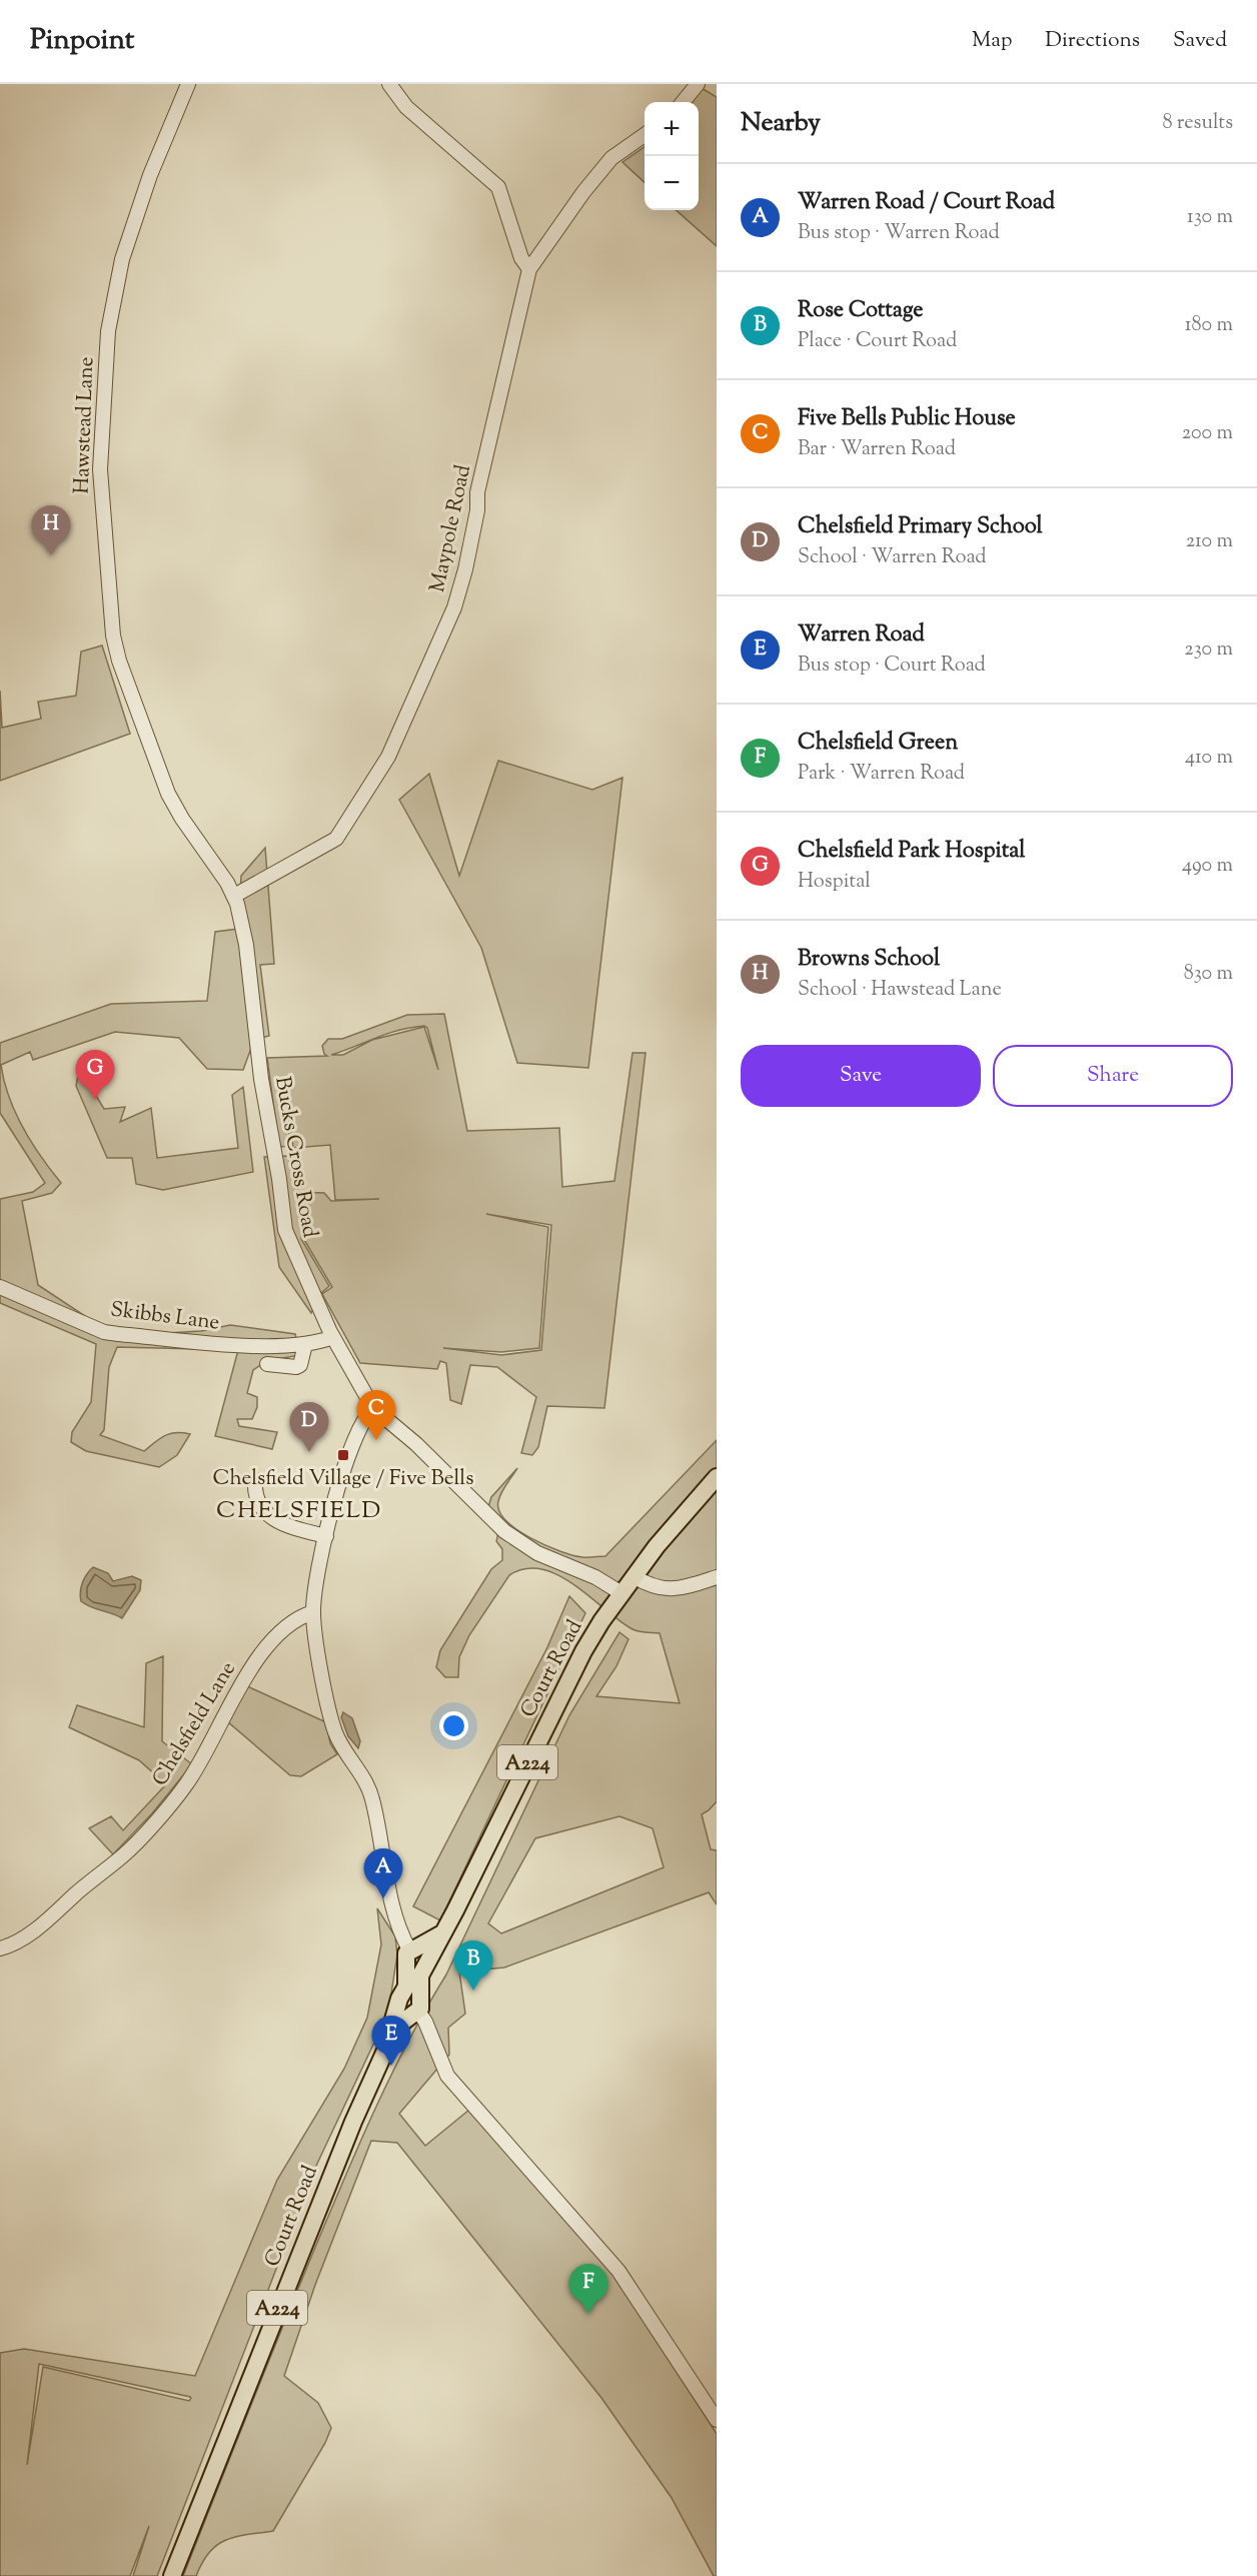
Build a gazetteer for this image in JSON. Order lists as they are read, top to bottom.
{
  "streets": {
    "main road": ["Court Road", "A224"],
    "street": [
      "Hawstead Lane",
      "Maypole Road",
      "Bucks Cross Road",
      "Skibbs Lane",
      "Chelsfield Lane"
    ]
  },
  "crossings": [
    ["Hawstead Lane", "Maypole Road"],
    ["Hawstead Lane", "Bucks Cross Road"],
    ["Maypole Road", "Bucks Cross Road"],
    ["Bucks Cross Road", "Skibbs Lane"],
    ["Bucks Cross Road", "Court Road"]
  ],
  "districts": ["CHELSFIELD"],
  "places": {
    "transit": ["Chelsfield Village / Five Bells"]
  },
  "page": {
    "header": "Pinpoint",
    "nav": ["Map", "Directions", "Saved"],
    "heading": ["Nearby", "8 results"],
    "map_buttons": ["+", "−"],
    "list": [
      {
        "mark": "A",
        "name": "Warren Road / Court Road",
        "note": "Bus stop · Warren Road",
        "value": "130 m"
      },
      {
        "mark": "B",
        "name": "Rose Cottage",
        "note": "Place · Court Road",
        "value": "180 m"
      },
      {
        "mark": "C",
        "name": "Five Bells Public House",
        "note": "Bar · Warren Road",
        "value": "200 m"
      },
      {
        "mark": "D",
        "name": "Chelsfield Primary School",
        "note": "School · Warren Road",
        "value": "210 m"
      },
      {
        "mark": "E",
        "name": "Warren Road",
        "note": "Bus stop · Court Road",
        "value": "230 m"
      },
      {
        "mark": "F",
        "name": "Chelsfield Green",
        "note": "Park · Warren Road",
        "value": "410 m"
      },
      {
        "mark": "G",
        "name": "Chelsfield Park Hospital",
        "note": "Hospital",
        "value": "490 m"
      },
      {
        "mark": "H",
        "name": "Browns School",
        "note": "School · Hawstead Lane",
        "value": "830 m"
      }
    ],
    "pins": [
      "H",
      "G",
      "C",
      "D",
      "A",
      "B",
      "E",
      "F"
    ],
    "buttons": ["Save", "Share"]
  }
}
